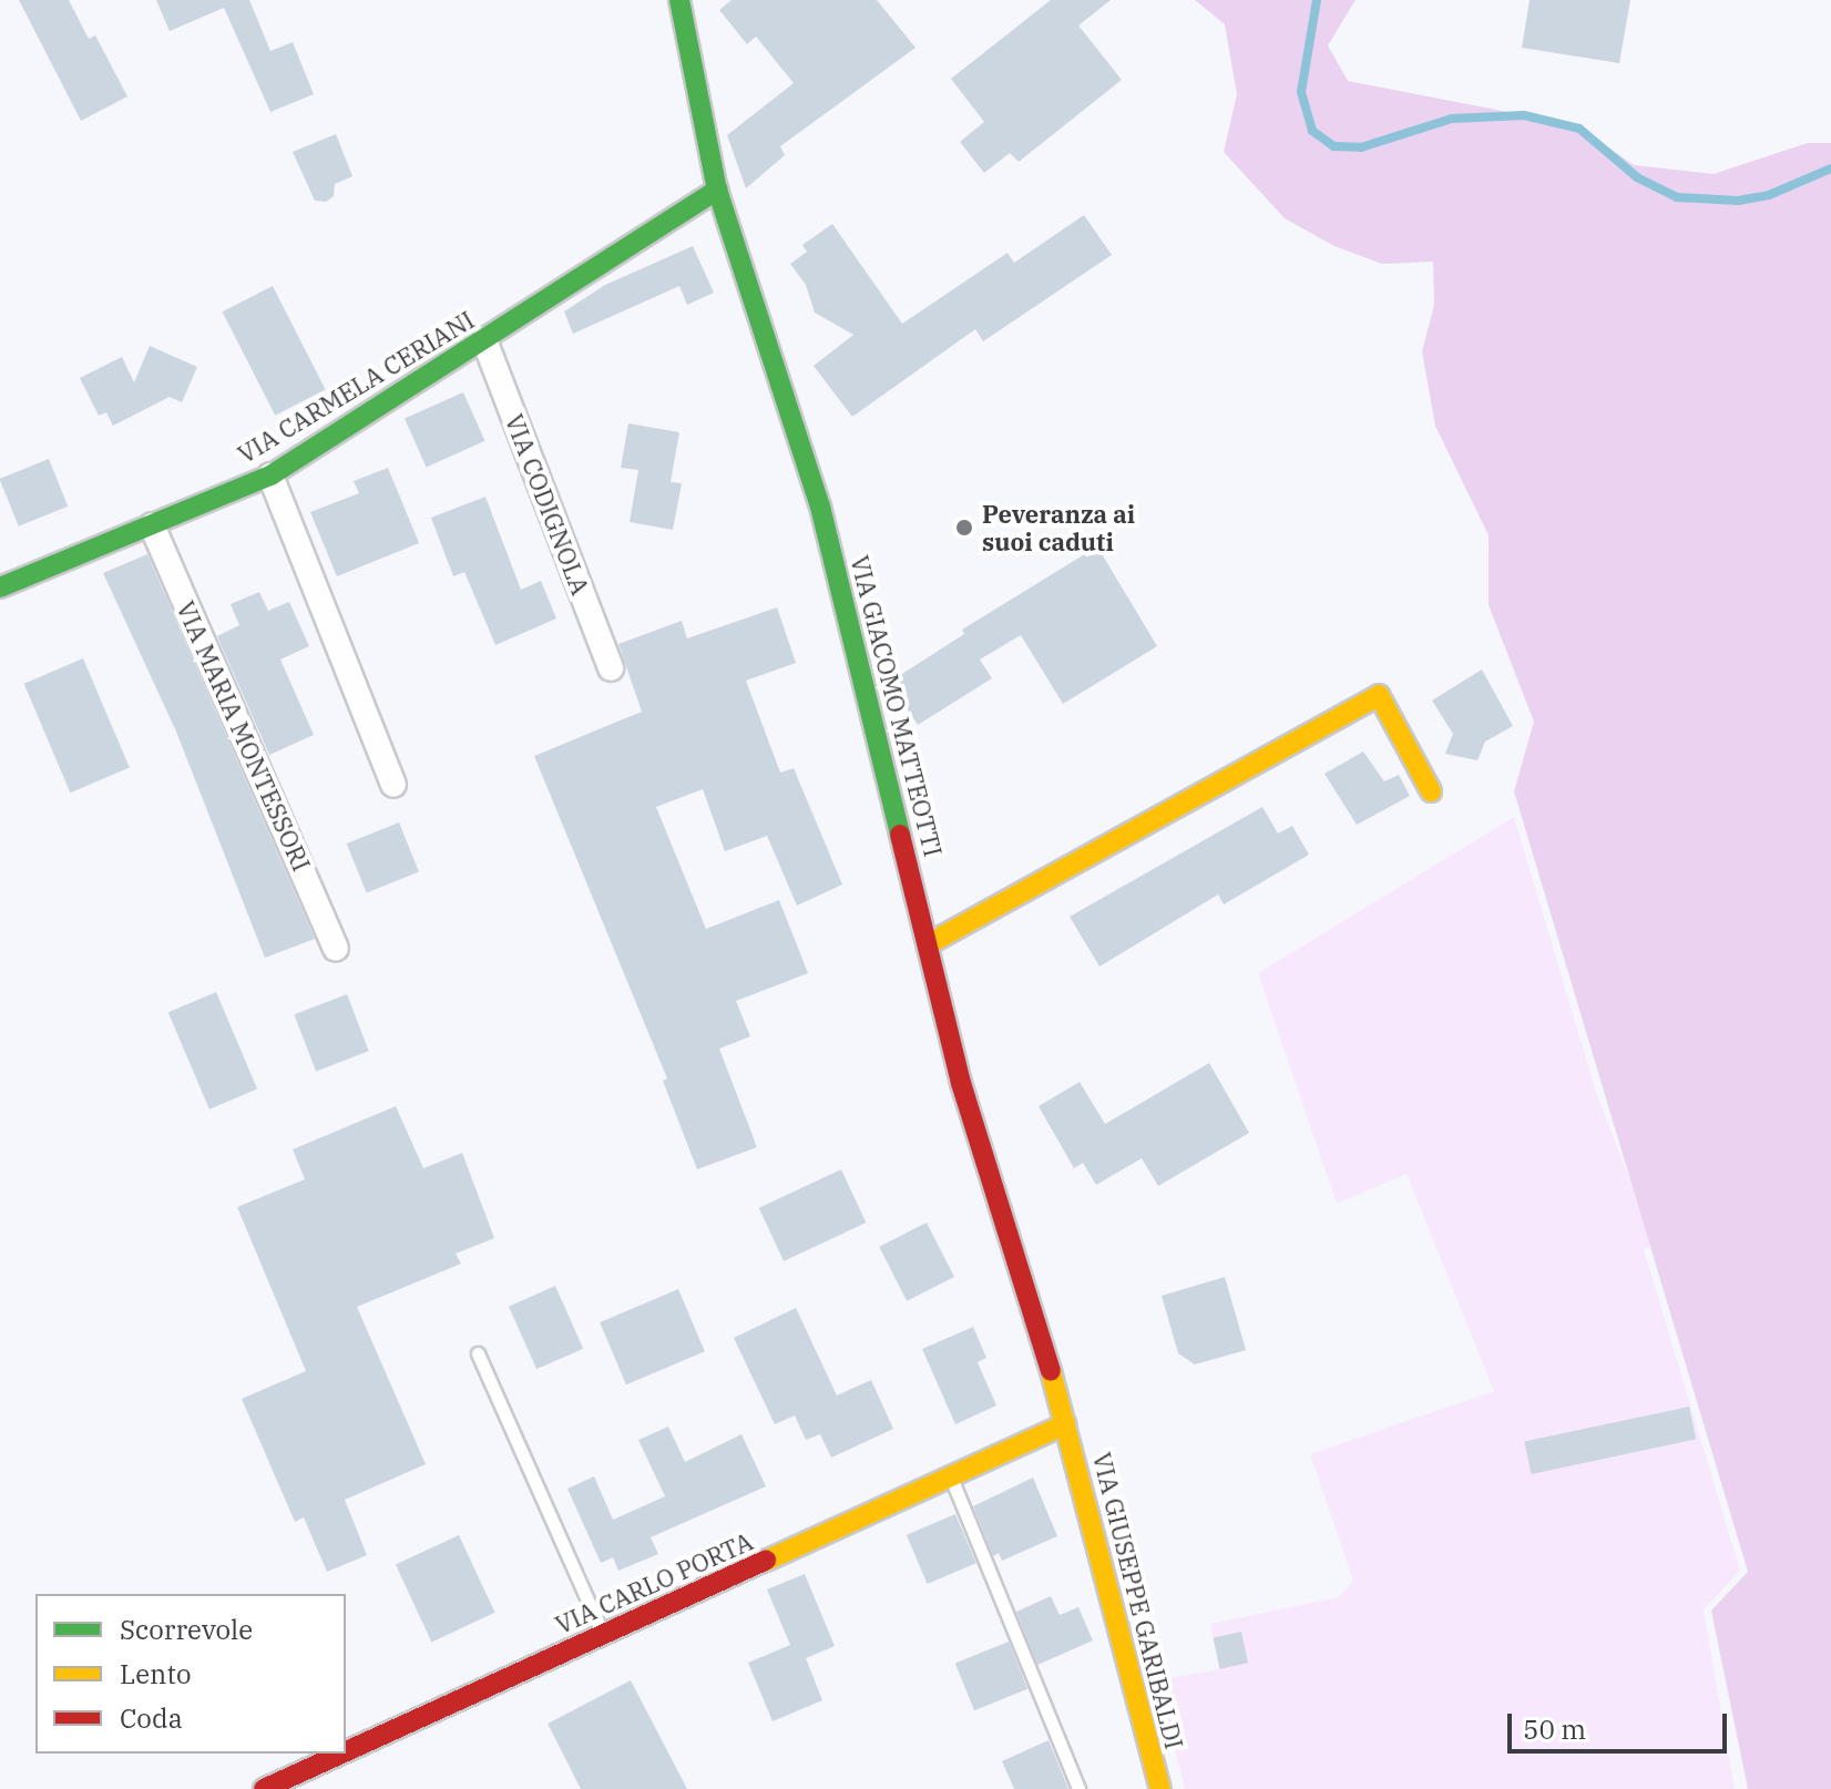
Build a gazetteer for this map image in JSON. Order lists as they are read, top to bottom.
{
  "streets": {
    "street": [
      "VIA CARMELA CERIANI",
      "VIA CODIGNOLA",
      "VIA GIACOMO MATTEOTTI",
      "VIA MARIA MONTESSORI",
      "VIA CARLO PORTA",
      "VIA GIUSEPPE GARIBALDI"
    ]
  },
  "crossings": [
    ["VIA CARMELA CERIANI", "VIA CODIGNOLA"],
    ["VIA CARMELA CERIANI", "VIA GIACOMO MATTEOTTI"],
    ["VIA CARMELA CERIANI", "VIA MARIA MONTESSORI"],
    ["VIA GIACOMO MATTEOTTI", "VIA CARLO PORTA"],
    ["VIA GIACOMO MATTEOTTI", "VIA GIUSEPPE GARIBALDI"],
    ["VIA CARLO PORTA", "VIA GIUSEPPE GARIBALDI"]
  ],
  "places": ["Peveranza ai suoi caduti"],
  "legend": ["Scorrevole", "Lento", "Coda"],
  "scale_bar": "50 m"
}
